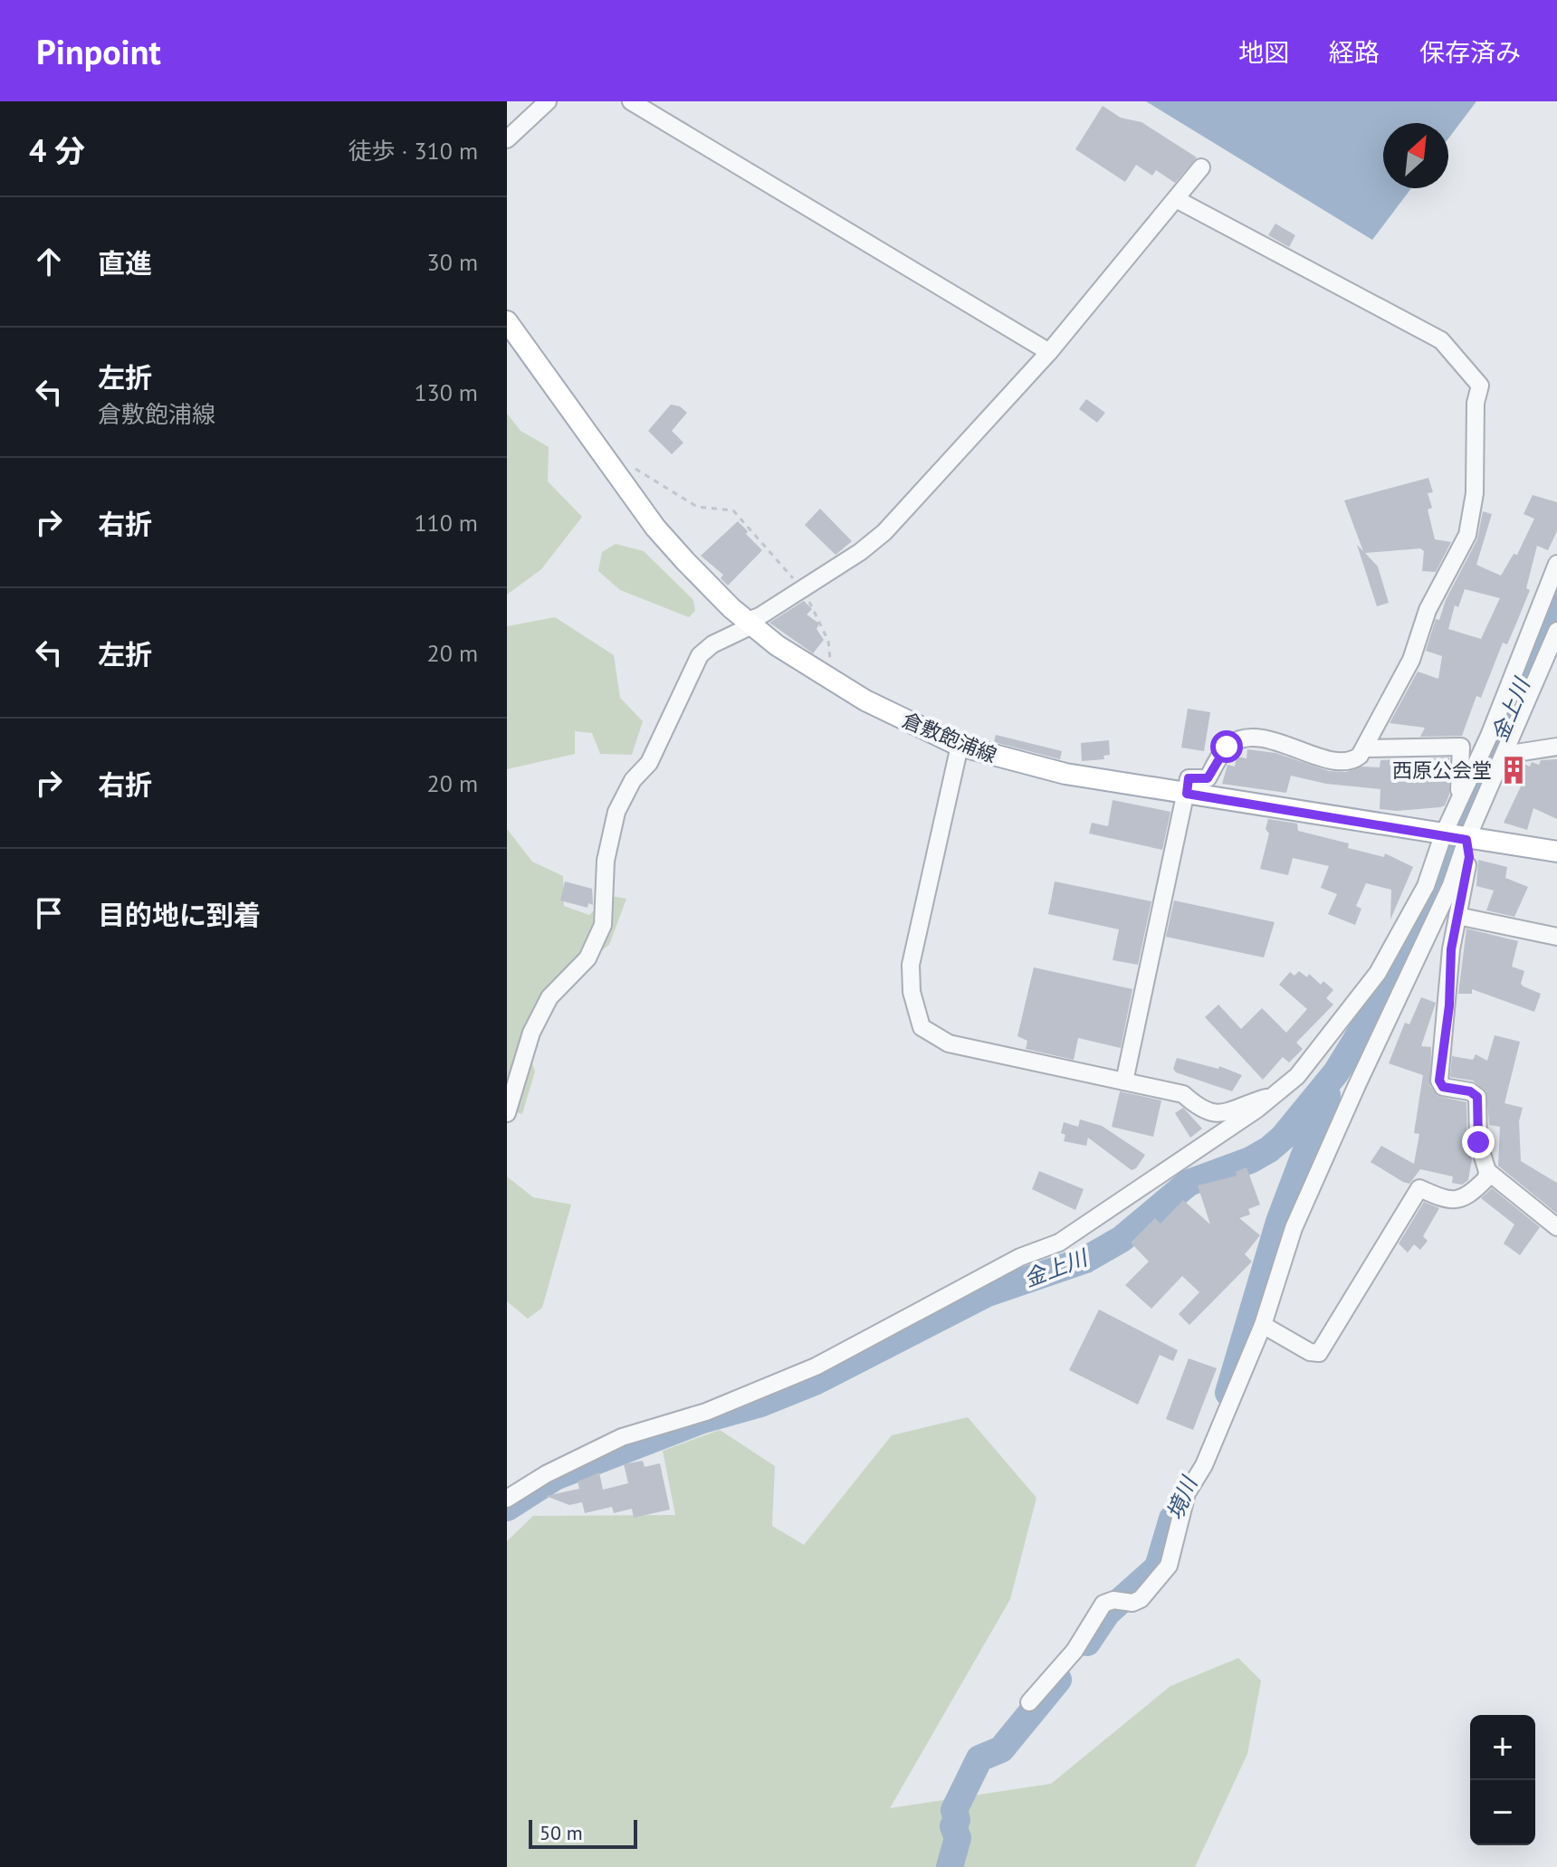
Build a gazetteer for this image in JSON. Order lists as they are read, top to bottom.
{
  "streets": {
    "main road": ["倉敷飽浦線"]
  },
  "water": ["金上川", "境川"],
  "places": {
    "building": ["西原公会堂"]
  },
  "scale_bar": "50 m",
  "north": "top right",
  "page": {
    "header": "Pinpoint",
    "nav": ["地図", "経路", "保存済み"],
    "heading": ["4 分", "徒歩 · 310 m"],
    "list": [
      ["直進", "30 m"],
      ["左折", "倉敷飽浦線", "130 m"],
      ["右折", "110 m"],
      ["左折", "20 m"],
      ["右折", "20 m"],
      "目的地に到着"
    ],
    "map_buttons": ["+", "−"],
    "scale": "50 m"
  }
}
